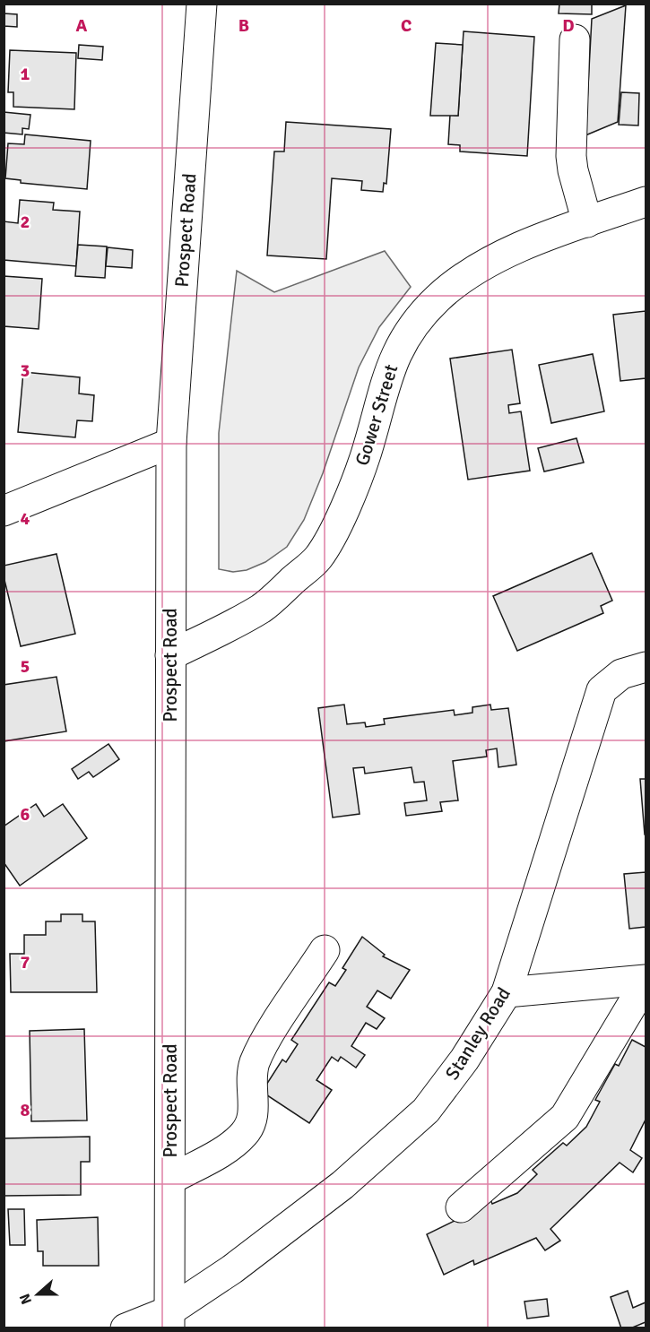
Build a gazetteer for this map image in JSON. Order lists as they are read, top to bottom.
{
  "streets": {
    "street": ["Prospect Road", "Gower Street", "Stanley Road"]
  },
  "crossings": [
    ["Prospect Road", "Gower Street"],
    ["Prospect Road", "Stanley Road"]
  ],
  "north": "left",
  "grid": {
    "columns": [
      "A",
      "B",
      "C",
      "D"
    ],
    "rows": [
      "1",
      "2",
      "3",
      "4",
      "5",
      "6",
      "7",
      "8"
    ]
  }
}
